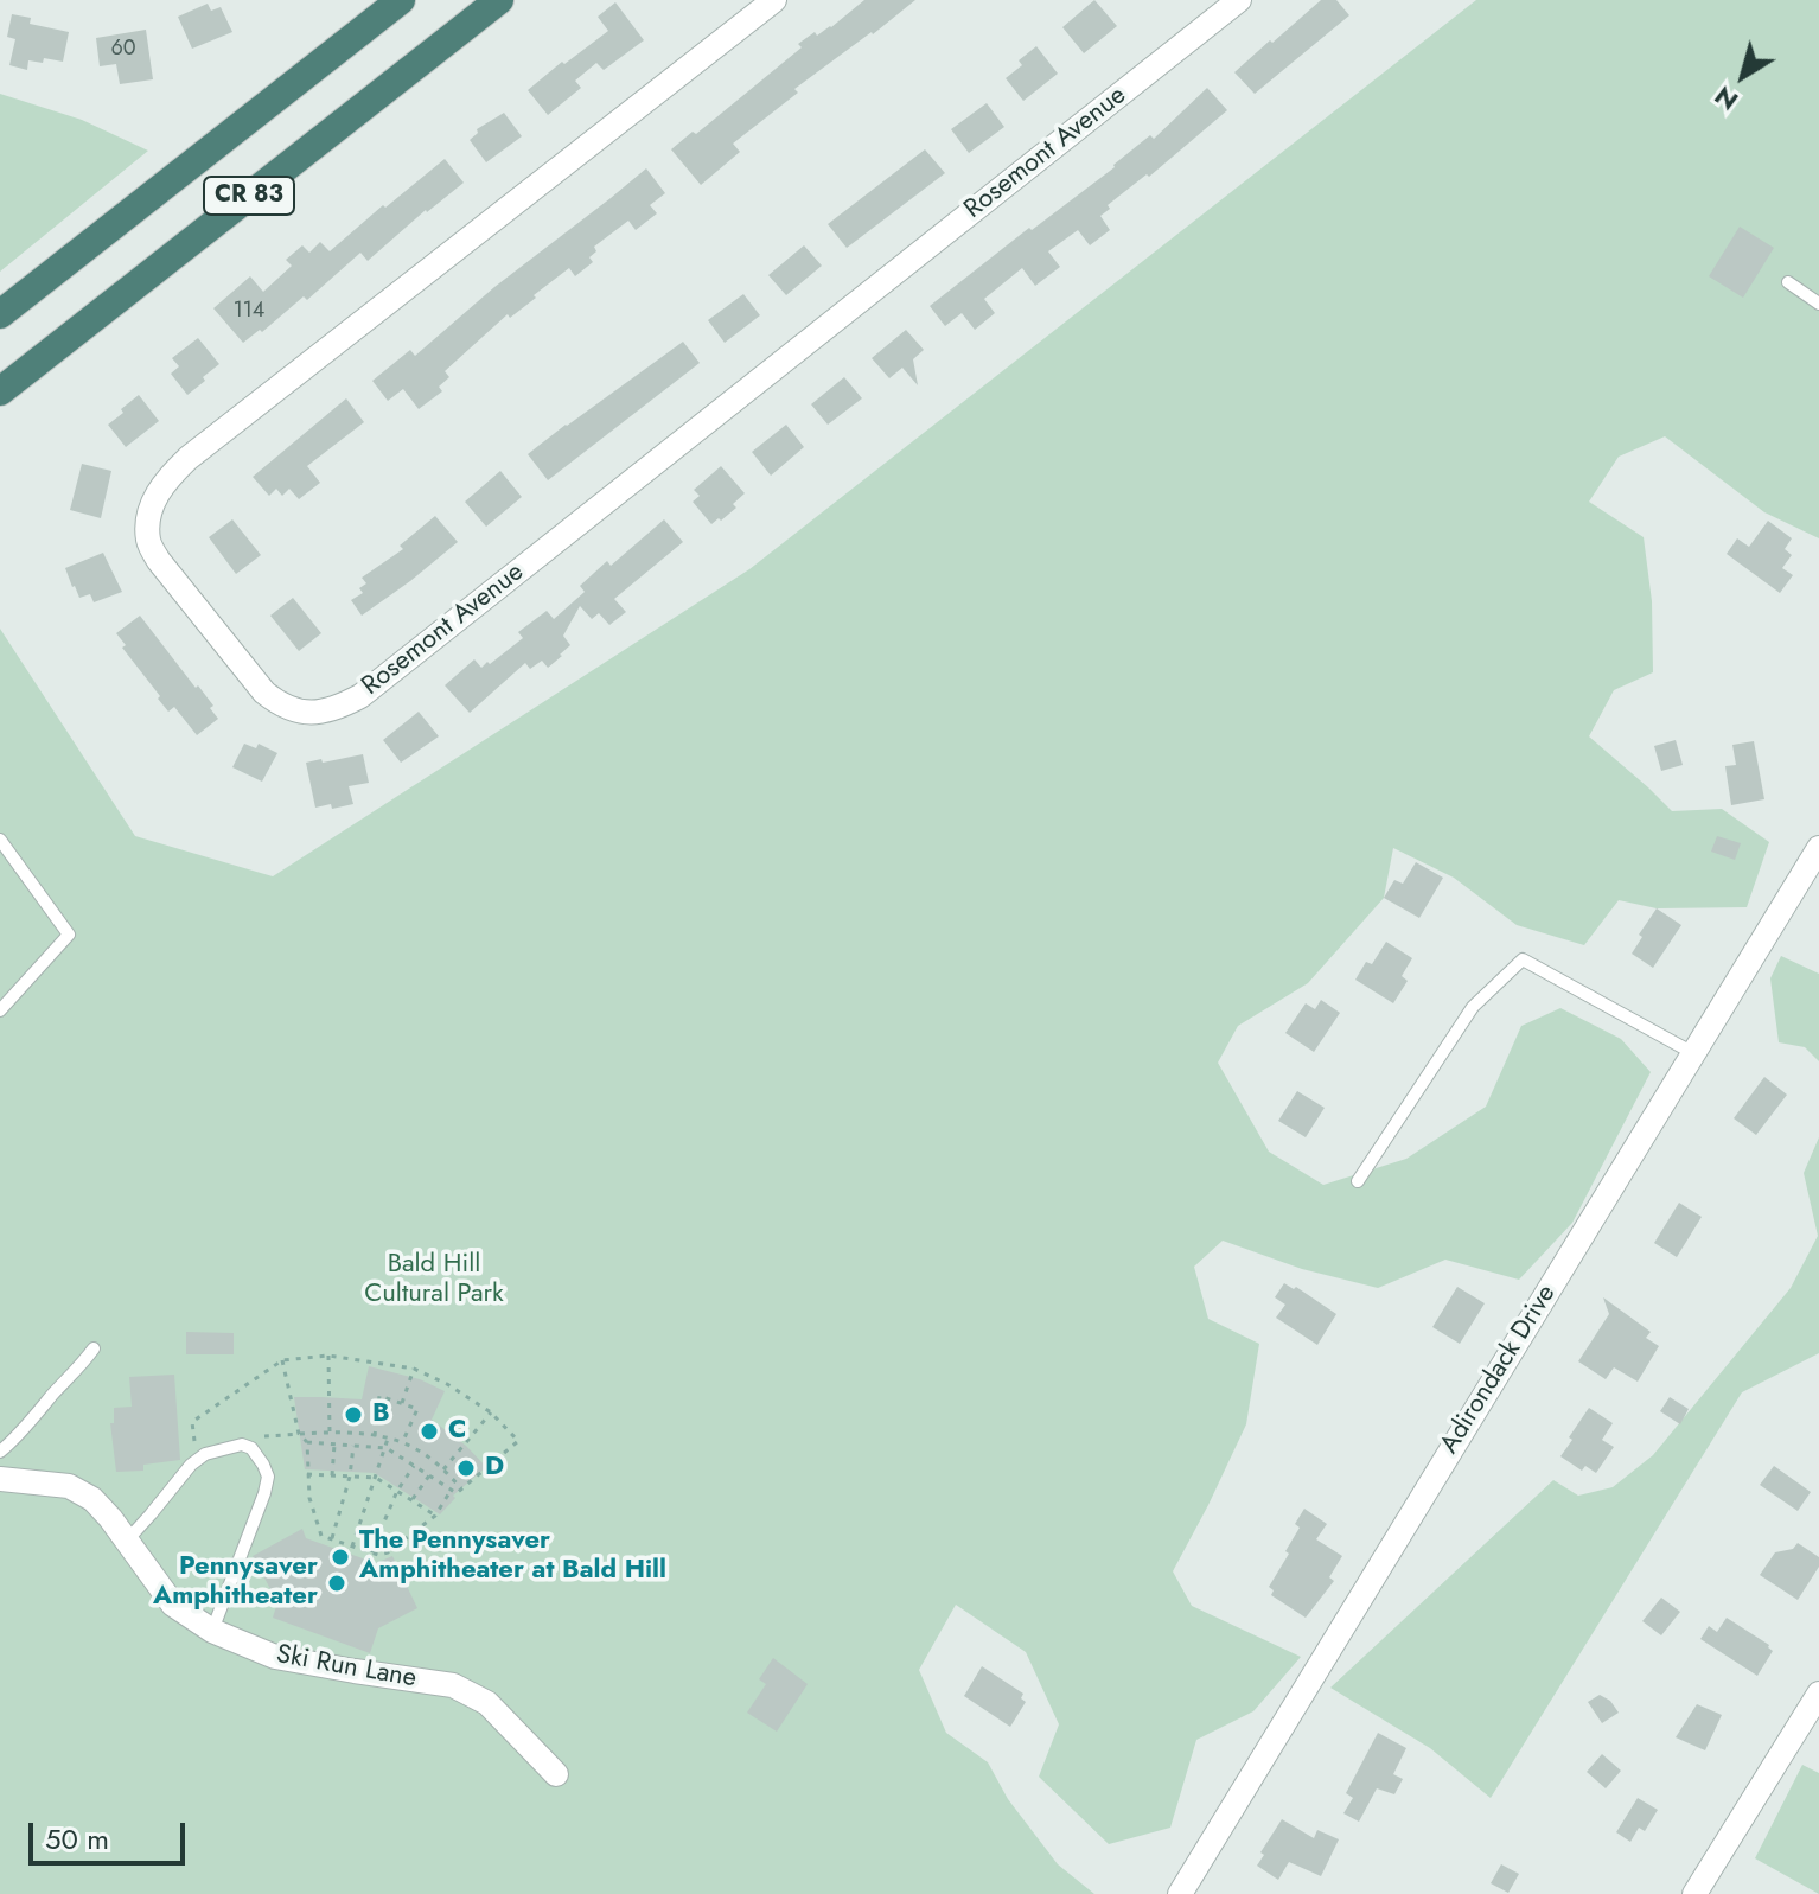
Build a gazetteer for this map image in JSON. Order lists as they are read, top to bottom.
{
  "streets": {
    "highway": ["CR 83"],
    "street": ["Rosemont Avenue", "Adirondack Drive", "Ski Run Lane"]
  },
  "parks": ["Bald Hill Cultural Park"],
  "places": [
    "B",
    "C",
    "D",
    "The Pennysaver Amphitheater at Bald Hill",
    "Pennysaver Amphitheater"
  ],
  "house_numbers": ["60", "114"],
  "scale_bar": "50 m",
  "north": "bottom left"
}
